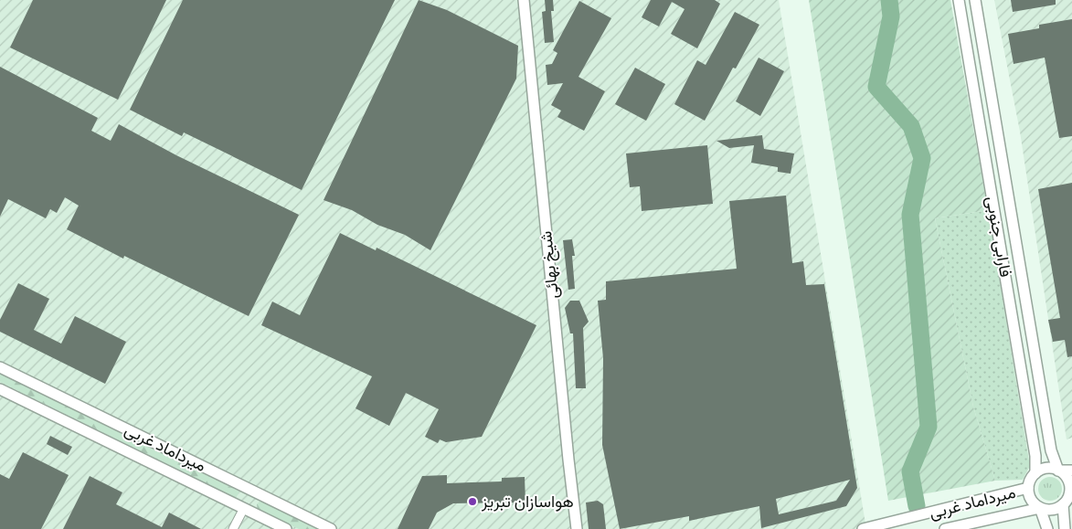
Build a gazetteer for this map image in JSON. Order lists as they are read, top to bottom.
{
  "streets": {
    "street": ["فارابی جنوبی", "شیخ بهائی", "میرداماد غربی"]
  },
  "crossings": [
    ["فارابی جنوبی", "میرداماد غربی"]
  ],
  "places": ["هواسازان تبریز"]
}
